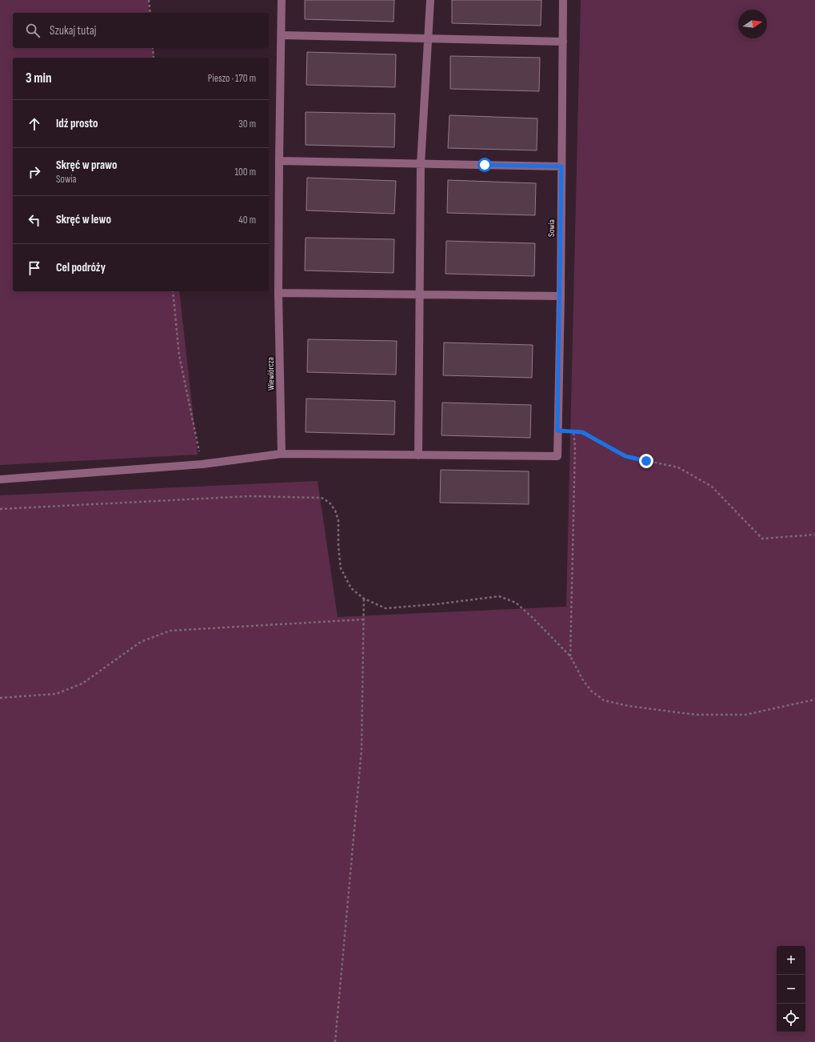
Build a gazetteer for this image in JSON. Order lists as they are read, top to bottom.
{
  "streets": {
    "street": ["Sowia", "Wiewiórcza"]
  },
  "north": "right",
  "page": {
    "search": "Szukaj tutaj",
    "heading": ["3 min", "Pieszo · 170 m"],
    "list": [
      ["Idź prosto", "30 m"],
      ["Skręć w prawo", "Sowia", "100 m"],
      ["Skręć w lewo", "40 m"],
      "Cel podróży"
    ],
    "map_buttons": ["+", "−"]
  }
}
